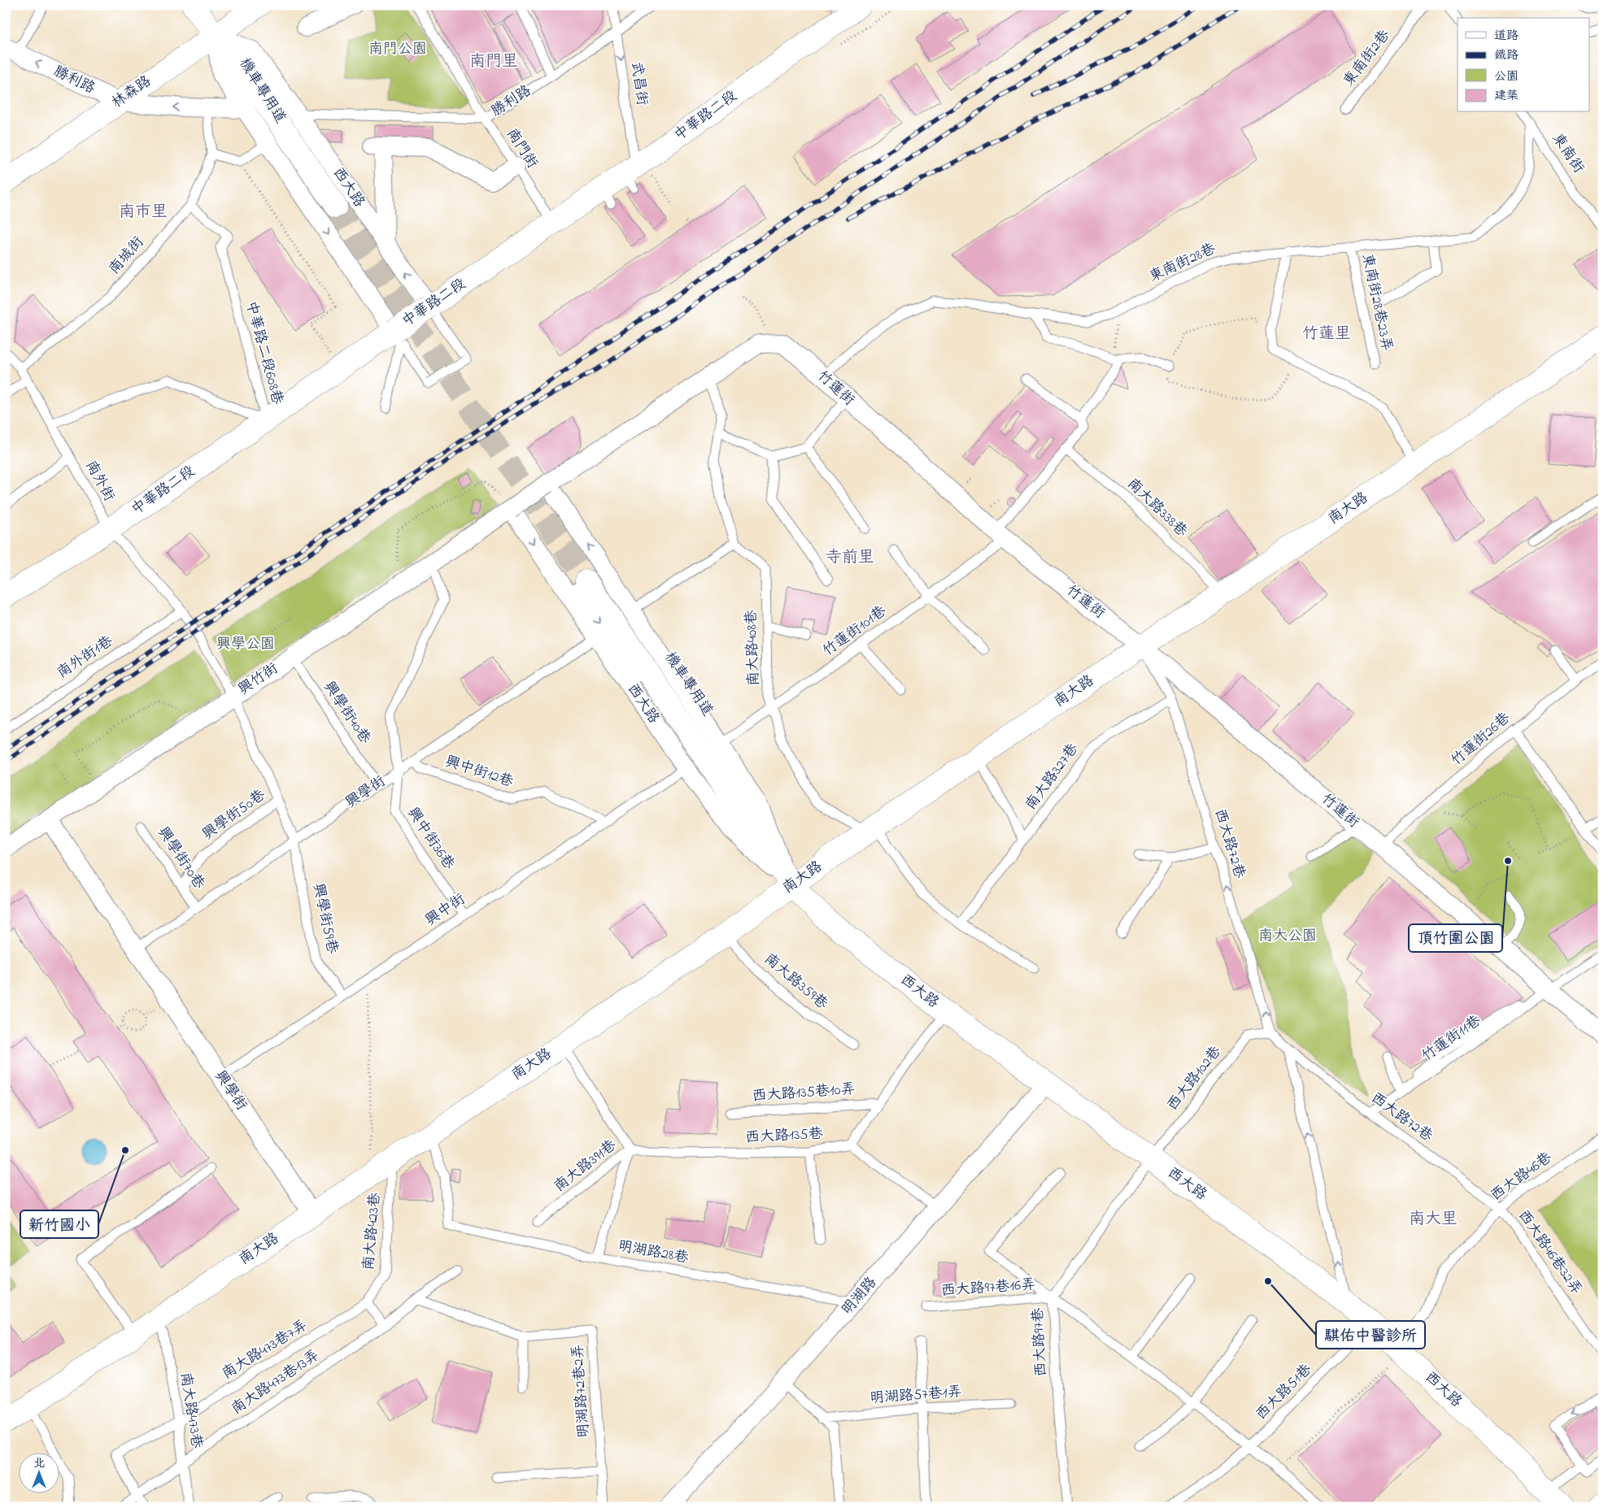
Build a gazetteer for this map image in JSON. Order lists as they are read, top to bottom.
{
  "streets": {
    "street": [
      "勝利路",
      "林森路",
      "中華路二段",
      "西大路",
      "竹蓮街",
      "南大路",
      "興竹街",
      "興學街",
      "明湖路"
    ],
    "lane": [
      "東南街2巷",
      "武昌街",
      "機車專用道",
      "南門街",
      "東南街",
      "南城街",
      "東南街28巷",
      "東南街28巷23弄",
      "中華路二段608巷",
      "南外街",
      "南大路338巷",
      "竹蓮街101巷",
      "南大路408巷",
      "南外街1巷",
      "興學街40巷",
      "竹蓮街26巷",
      "興中街12巷",
      "南大路327巷",
      "興學街50巷",
      "興中街36巷",
      "西大路72巷",
      "興學街70巷",
      "興中街",
      "興學街59巷",
      "南大路359巷",
      "竹蓮街11巷",
      "西大路102巷",
      "西大路135巷10弄",
      "西大路135巷",
      "南大路391巷",
      "西大路46巷",
      "南大路423巷",
      "明湖路28巷",
      "西大路46巷32弄",
      "西大路97巷16弄",
      "西大路97巷",
      "南大路473巷7弄",
      "南大路473巷13弄",
      "明湖路72巷2弄",
      "西大路51巷",
      "明湖路57巷1弄",
      "南大路473巷"
    ]
  },
  "crossings": [
    ["勝利路", "武昌街"],
    ["勝利路", "林森路"],
    ["勝利路", "南門街"],
    ["勝利路", "西大路"],
    ["勝利路", "南城街"],
    ["武昌街", "中華路二段"],
    ["機車專用道", "西大路"],
    ["林森路", "西大路"],
    ["中華路二段", "南門街"],
    ["中華路二段", "西大路"],
    ["中華路二段", "南外街"],
    ["東南街", "東南街28巷"],
    ["西大路", "竹蓮街"],
    ["西大路", "南大路"],
    ["西大路", "竹蓮街101巷"],
    ["西大路", "興竹街"],
    ["西大路", "興學街"],
    ["西大路", "興中街"],
    ["西大路", "西大路102巷"],
    ["西大路", "西大路46巷"],
    ["西大路", "明湖路"],
    ["西大路", "西大路97巷"],
    ["西大路", "西大路51巷"],
    ["南城街", "中華路二段608巷"],
    ["南城街", "南外街"],
    ["東南街28巷", "東南街28巷23弄"],
    ["東南街28巷", "竹蓮街"],
    ["中華路二段608巷", "南外街"],
    ["竹蓮街", "南大路"],
    ["竹蓮街", "竹蓮街101巷"],
    ["竹蓮街", "興竹街"],
    ["竹蓮街", "竹蓮街26巷"],
    ["竹蓮街", "西大路72巷"],
    ["竹蓮街", "竹蓮街11巷"],
    ["南外街", "南外街1巷"],
    ["南外街", "興竹街"],
    ["南外街", "興學街50巷"],
    ["南大路338巷", "南大路"],
    ["南大路", "南大路408巷"],
    ["南大路", "南大路327巷"],
    ["南大路", "興學街"],
    ["南大路", "西大路72巷"],
    ["南大路", "南大路359巷"],
    ["南大路", "南大路391巷"],
    ["南大路", "南大路423巷"],
    ["南大路", "明湖路28巷"],
    ["南大路", "南大路473巷"],
    ["竹蓮街101巷", "南大路408巷"],
    ["興竹街", "興學街40巷"],
    ["興竹街", "興學街"],
    ["興竹街", "興中街36巷"],
    ["興學街40巷", "興學街"],
    ["興中街12巷", "興學街"],
    ["興中街12巷", "興中街"],
    ["南大路327巷", "西大路72巷"],
    ["興學街", "興學街50巷"],
    ["興學街", "興中街36巷"],
    ["興學街", "興學街70巷"],
    ["興學街", "興中街"],
    ["興學街", "興學街59巷"],
    ["興學街50巷", "興學街70巷"],
    ["興學街50巷", "興學街59巷"],
    ["興中街36巷", "興中街"],
    ["西大路72巷", "竹蓮街11巷"],
    ["西大路72巷", "西大路102巷"],
    ["西大路72巷", "西大路46巷"],
    ["西大路72巷", "西大路46巷32弄"],
    ["興中街", "興學街59巷"],
    ["西大路102巷", "西大路97巷"],
    ["西大路135巷", "南大路391巷"],
    ["西大路46巷", "西大路46巷32弄"],
    ["南大路423巷", "南大路473巷7弄"],
    ["明湖路28巷", "明湖路"],
    ["西大路97巷16弄", "西大路97巷"],
    ["南大路473巷7弄", "南大路473巷13弄"],
    ["南大路473巷7弄", "南大路473巷"],
    ["南大路473巷13弄", "南大路473巷"]
  ],
  "one_way": ["武昌街"],
  "districts": [
    "南門里",
    "南市里",
    "竹蓮里",
    "寺前里",
    "南大里"
  ],
  "parks": ["南門公園", "興學公園", "南大公園"],
  "places": ["頂竹圍公園", "新竹國小", "騏佑中醫診所"],
  "legend": [
    "道路",
    "鐵路",
    "公園",
    "建築"
  ],
  "north": "top"
}
